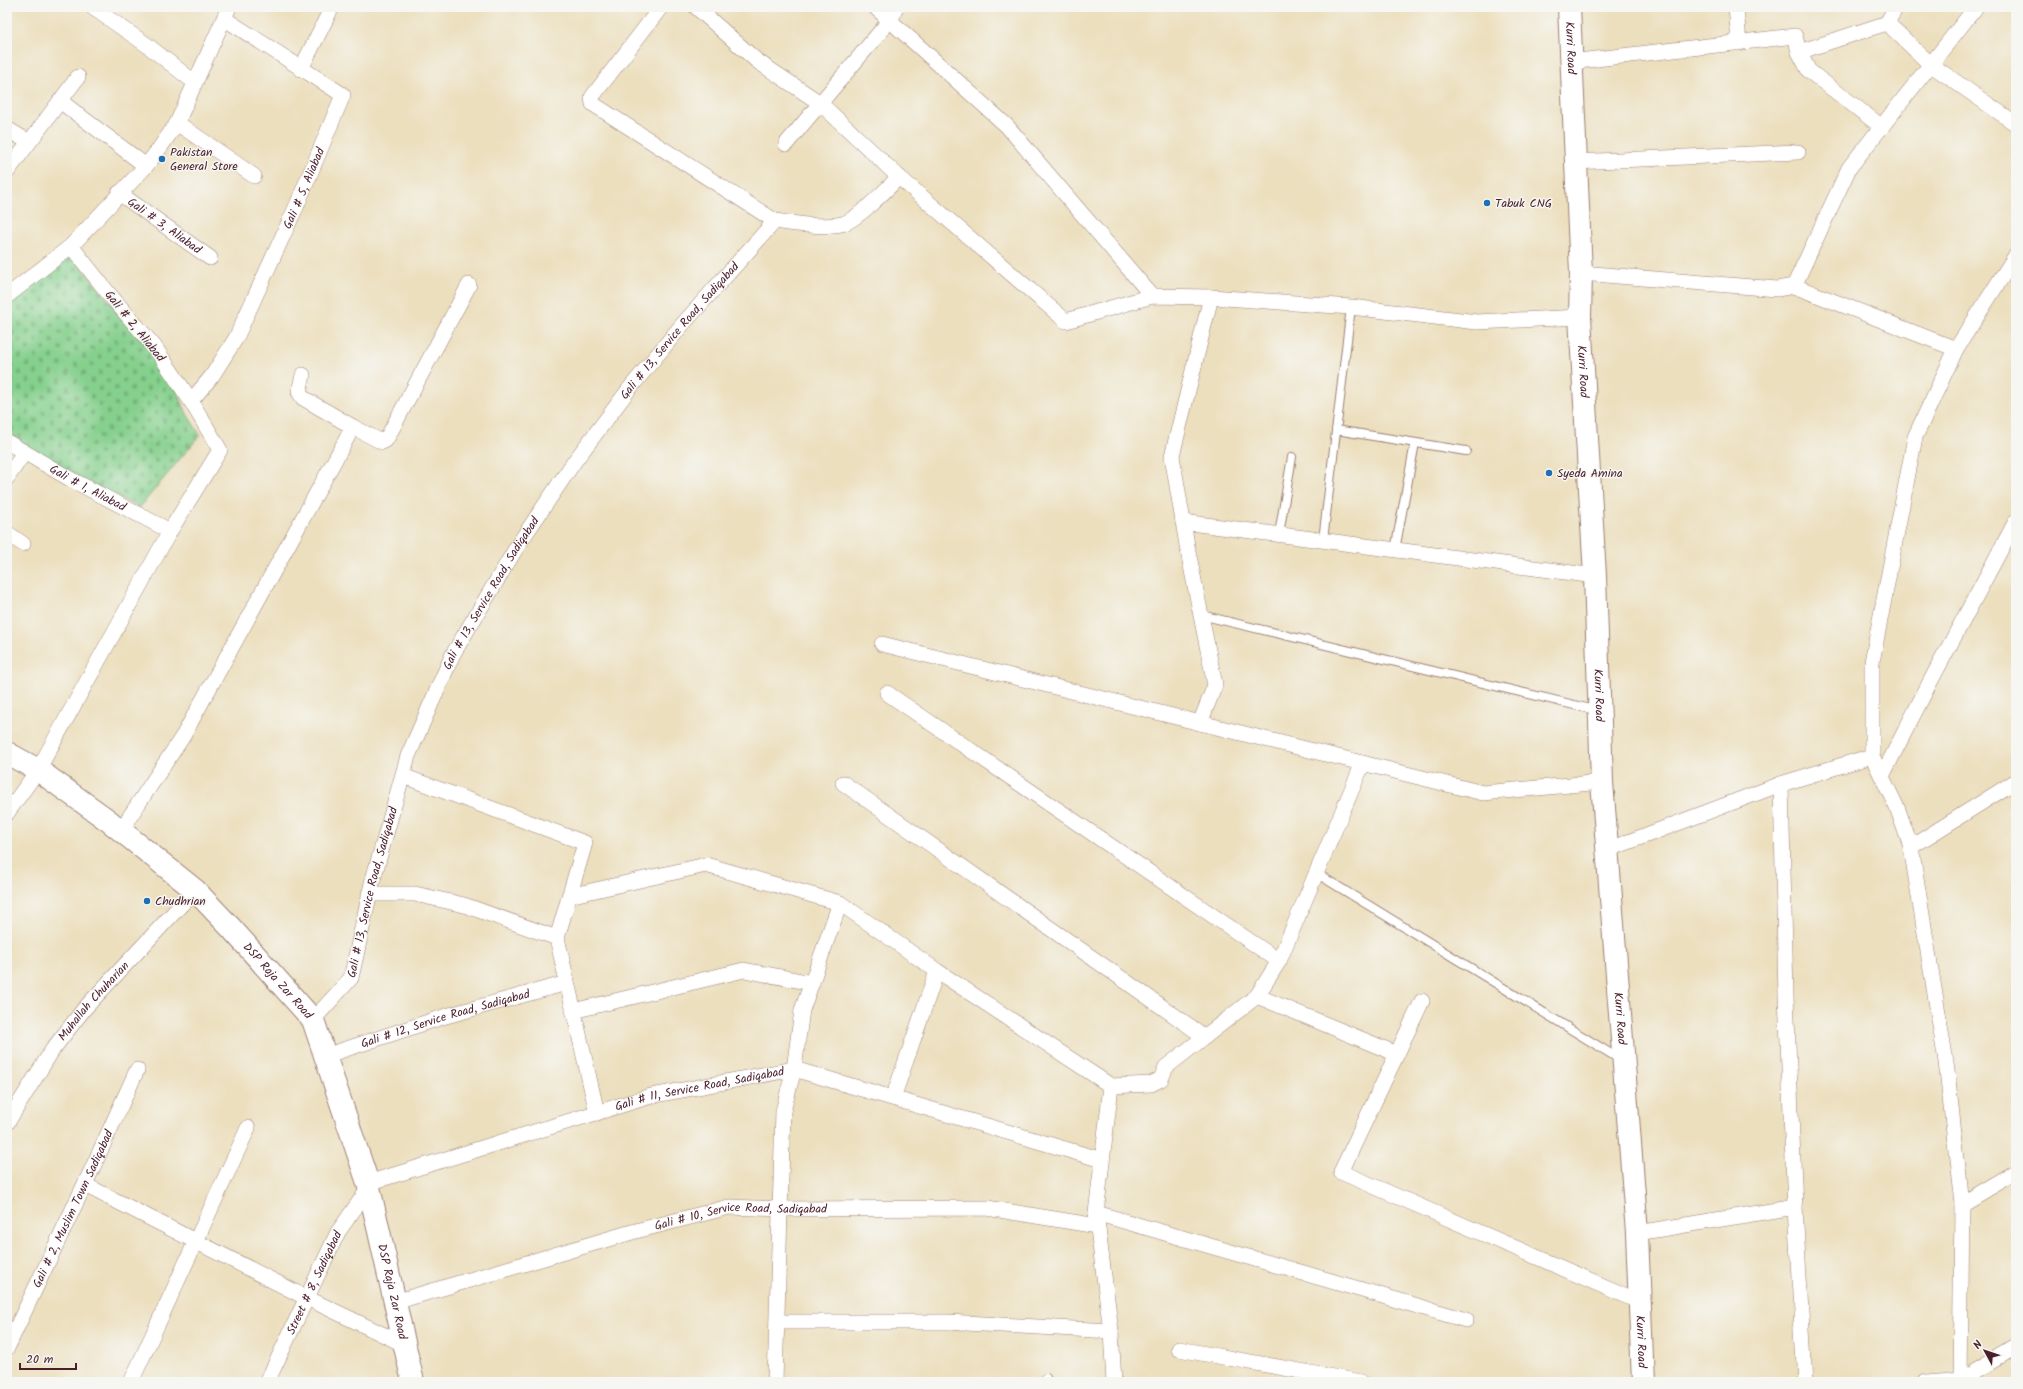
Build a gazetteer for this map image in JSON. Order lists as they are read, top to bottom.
{
  "streets": {
    "main road": ["Kurri Road", "DSP Raja Zar Road"],
    "street": [
      "Gali # 5, Aliabad",
      "Gali # 3, Aliabad",
      "Gali # 2, Aliabad",
      "Gali # 13, Service Road, Sadiqabad",
      "Gali # 1, Aliabad",
      "Muhallah Chuharian",
      "Gali # 12, Service Road, Sadiqabad",
      "Gali # 11, Service Road, Sadiqabad",
      "Gali # 2, Muslim Town Sadiqabad",
      "Gali # 10, Service Road, Sadiqabad",
      "Street # 8, Sadiqabad"
    ]
  },
  "crossings": [
    ["Gali # 5, Aliabad", "Gali # 2, Aliabad"],
    ["Gali # 2, Aliabad", "Gali # 1, Aliabad"],
    ["Gali # 13, Service Road, Sadiqabad", "DSP Raja Zar Road"],
    ["DSP Raja Zar Road", "Muhallah Chuharian"],
    ["DSP Raja Zar Road", "Gali # 12, Service Road, Sadiqabad"],
    ["DSP Raja Zar Road", "Gali # 11, Service Road, Sadiqabad"],
    ["DSP Raja Zar Road", "Gali # 10, Service Road, Sadiqabad"],
    ["DSP Raja Zar Road", "Street # 8, Sadiqabad"],
    ["Gali # 11, Service Road, Sadiqabad", "Street # 8, Sadiqabad"]
  ],
  "places": [
    "Pakistan General Store",
    "Tabuk CNG",
    "Syeda Amina",
    "Chudhrian"
  ],
  "scale_bar": "20 m",
  "north": "top left"
}
